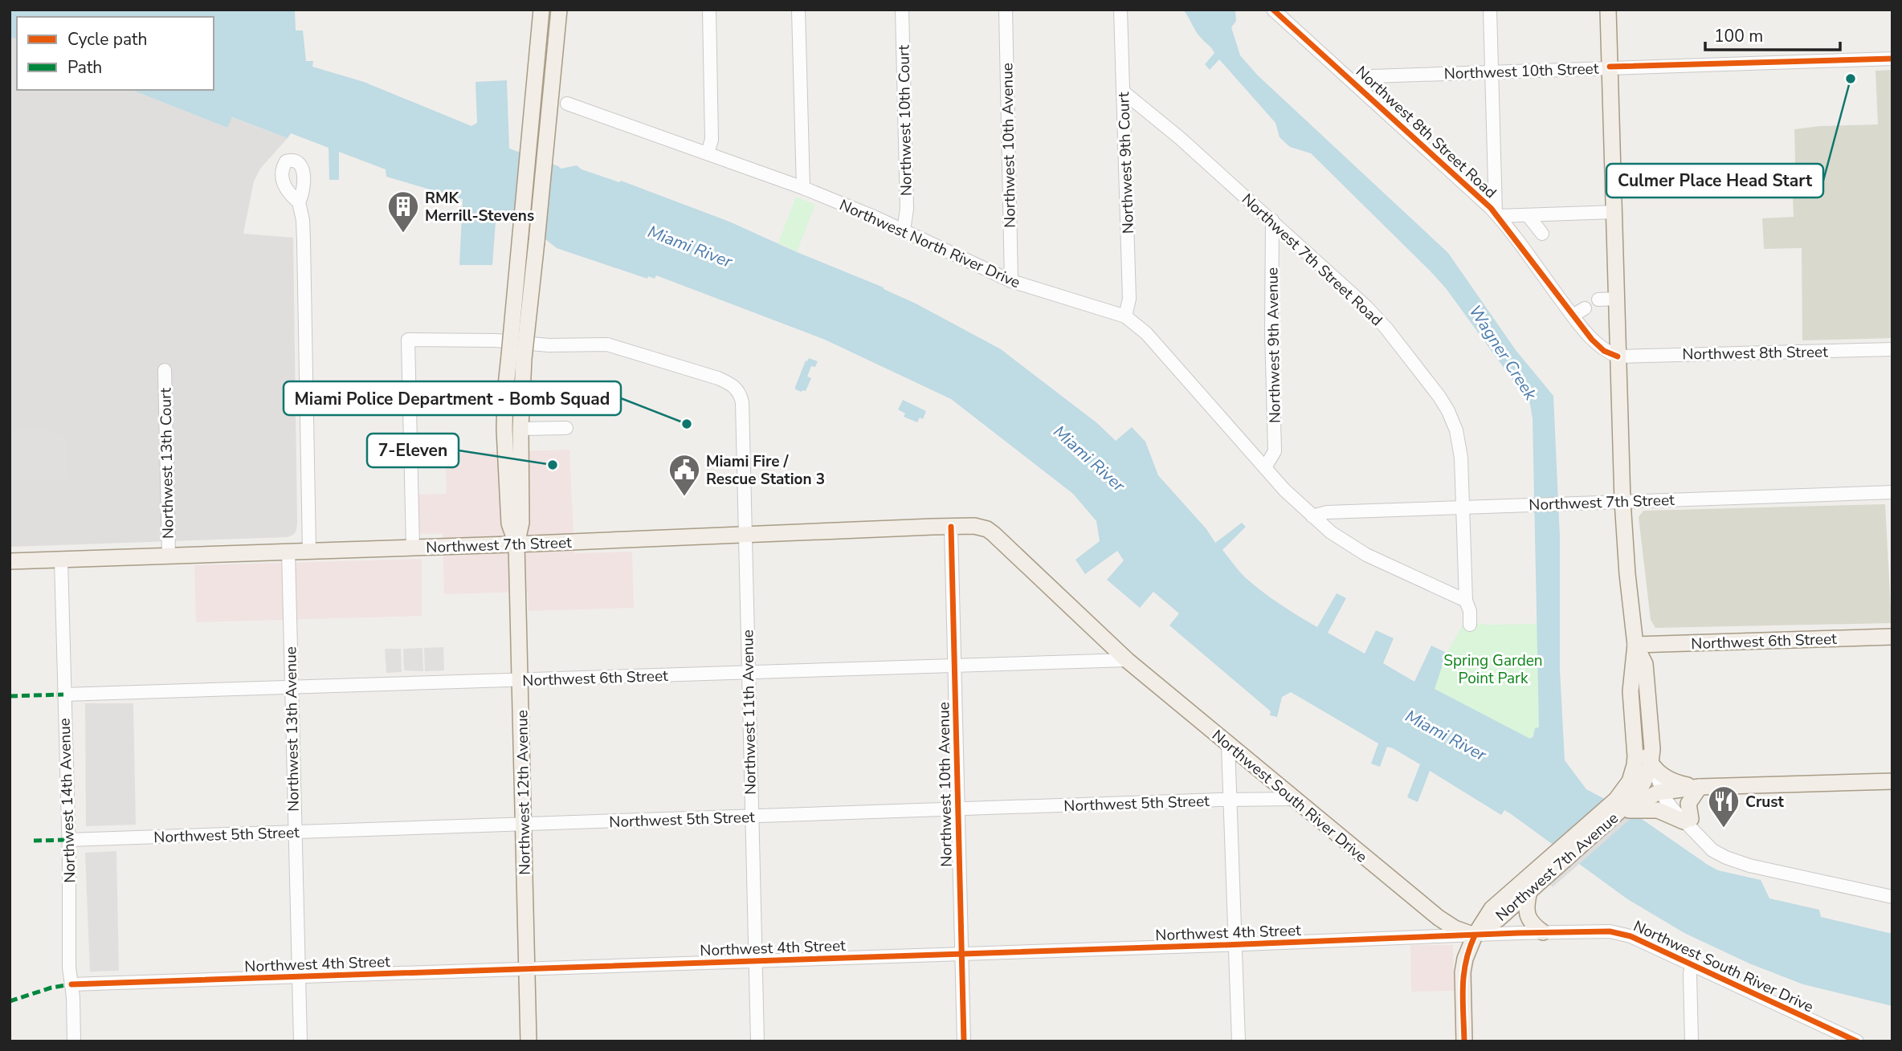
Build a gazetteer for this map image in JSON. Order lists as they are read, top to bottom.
{
  "streets": {
    "main road": [
      "Northwest 7th Street",
      "Northwest 6th Street",
      "Northwest 12th Avenue",
      "Northwest South River Drive",
      "Northwest 7th Avenue"
    ],
    "street": [
      "Northwest 10th Street",
      "Northwest 10th Court",
      "Northwest 8th Street Road",
      "Northwest 10th Avenue",
      "Northwest 9th Court",
      "Northwest North River Drive",
      "Northwest 7th Street Road",
      "Northwest 9th Avenue",
      "Northwest 8th Street",
      "Northwest 13th Court",
      "Northwest 11th Avenue",
      "Northwest 13th Avenue",
      "Northwest 14th Avenue",
      "Northwest 5th Street",
      "Northwest 4th Street"
    ]
  },
  "crossings": [
    ["Northwest 10th Street", "Northwest 8th Street Road"],
    ["Northwest 10th Street", "Northwest 7th Avenue"],
    ["Northwest 10th Court", "Northwest North River Drive"],
    ["Northwest 8th Street Road", "Northwest 8th Street"],
    ["Northwest 8th Street Road", "Northwest 7th Avenue"],
    ["Northwest 10th Avenue", "Northwest North River Drive"],
    ["Northwest 10th Avenue", "Northwest 7th Street"],
    ["Northwest 10th Avenue", "Northwest 6th Street"],
    ["Northwest 10th Avenue", "Northwest 5th Street"],
    ["Northwest 10th Avenue", "Northwest 4th Street"],
    ["Northwest 9th Court", "Northwest North River Drive"],
    ["Northwest 9th Court", "Northwest 7th Street Road"],
    ["Northwest North River Drive", "Northwest 7th Street Road"],
    ["Northwest North River Drive", "Northwest 9th Avenue"],
    ["Northwest North River Drive", "Northwest 7th Street"],
    ["Northwest 7th Street Road", "Northwest 9th Avenue"],
    ["Northwest 7th Street Road", "Northwest 7th Street"],
    ["Northwest 8th Street", "Northwest 7th Avenue"],
    ["Northwest 13th Court", "Northwest 7th Street"],
    ["Northwest 7th Street", "Northwest 11th Avenue"],
    ["Northwest 7th Street", "Northwest 13th Avenue"],
    ["Northwest 7th Street", "Northwest 12th Avenue"],
    ["Northwest 7th Street", "Northwest South River Drive"],
    ["Northwest 7th Street", "Northwest 14th Avenue"],
    ["Northwest 7th Street", "Northwest 7th Avenue"],
    ["Northwest 6th Street", "Northwest 11th Avenue"],
    ["Northwest 6th Street", "Northwest 13th Avenue"],
    ["Northwest 6th Street", "Northwest 12th Avenue"],
    ["Northwest 6th Street", "Northwest South River Drive"],
    ["Northwest 6th Street", "Northwest 14th Avenue"],
    ["Northwest 6th Street", "Northwest 7th Avenue"],
    ["Northwest 11th Avenue", "Northwest 12th Avenue"],
    ["Northwest 11th Avenue", "Northwest 5th Street"],
    ["Northwest 11th Avenue", "Northwest 4th Street"],
    ["Northwest 13th Avenue", "Northwest 5th Street"],
    ["Northwest 13th Avenue", "Northwest 4th Street"],
    ["Northwest 12th Avenue", "Northwest 5th Street"],
    ["Northwest 12th Avenue", "Northwest 4th Street"],
    ["Northwest South River Drive", "Northwest 5th Street"],
    ["Northwest South River Drive", "Northwest 7th Avenue"],
    ["Northwest South River Drive", "Northwest 4th Street"],
    ["Northwest 14th Avenue", "Northwest 5th Street"],
    ["Northwest 14th Avenue", "Northwest 4th Street"],
    ["Northwest 7th Avenue", "Northwest 4th Street"]
  ],
  "water": ["Miami River", "Wagner Creek"],
  "parks": ["Spring Garden Point Park"],
  "places": {
    "other": ["Culmer Place Head Start", "Miami Police Department - Bomb Squad", "7-Eleven"],
    "building": ["RMK Merrill-Stevens"],
    "public building": ["Miami Fire / Rescue Station 3"],
    "restaurant": ["Crust"]
  },
  "legend": ["Cycle path", "Path"],
  "scale_bar": "100 m"
}
